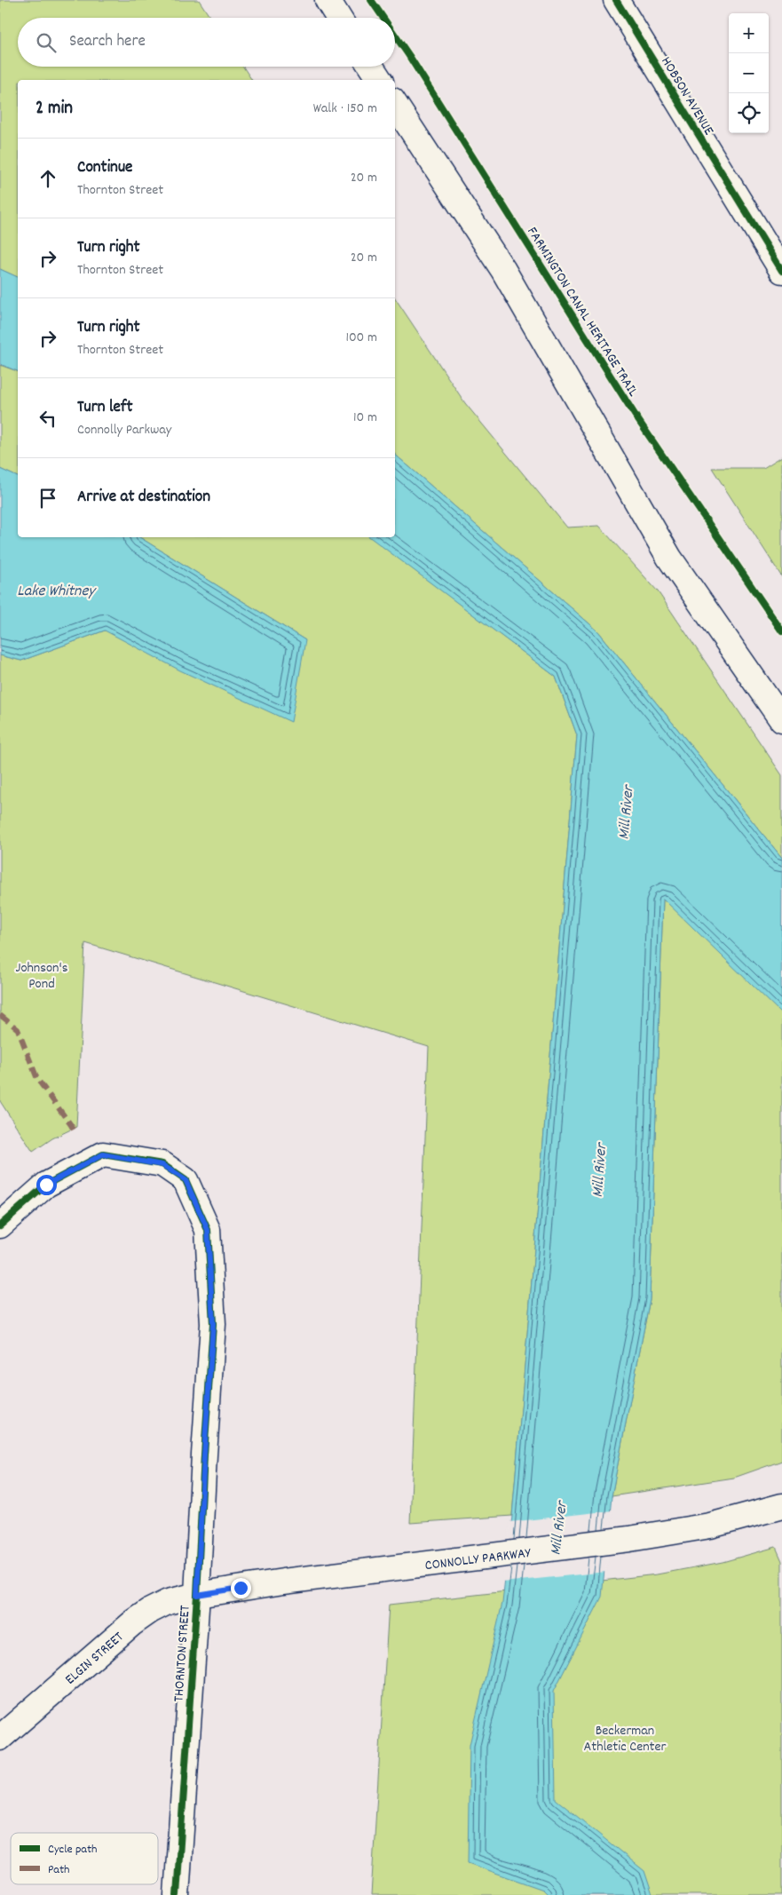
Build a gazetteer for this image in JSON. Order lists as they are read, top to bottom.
{
  "streets": {
    "street": [
      "HOBSON AVENUE",
      "CONNOLLY PARKWAY",
      "THORNTON STREET",
      "ELGIN STREET"
    ],
    "cycle path": ["FARMINGTON CANAL HERITAGE TRAIL"]
  },
  "crossings": [
    ["CONNOLLY PARKWAY", "THORNTON STREET"],
    ["CONNOLLY PARKWAY", "ELGIN STREET"],
    ["THORNTON STREET", "ELGIN STREET"]
  ],
  "water": ["Lake Whitney", "Mill River"],
  "parks": ["Johnson's Pond", "Beckerman Athletic Center"],
  "legend": ["Cycle path", "Path"],
  "page": {
    "map_buttons": ["+", "−"],
    "search": "Search here",
    "heading": ["2 min", "Walk · 150 m"],
    "list": [
      ["Continue", "Thornton Street", "20 m"],
      ["Turn right", "Thornton Street", "20 m"],
      ["Turn right", "Thornton Street", "100 m"],
      ["Turn left", "Connolly Parkway", "10 m"],
      "Arrive at destination"
    ]
  }
}
